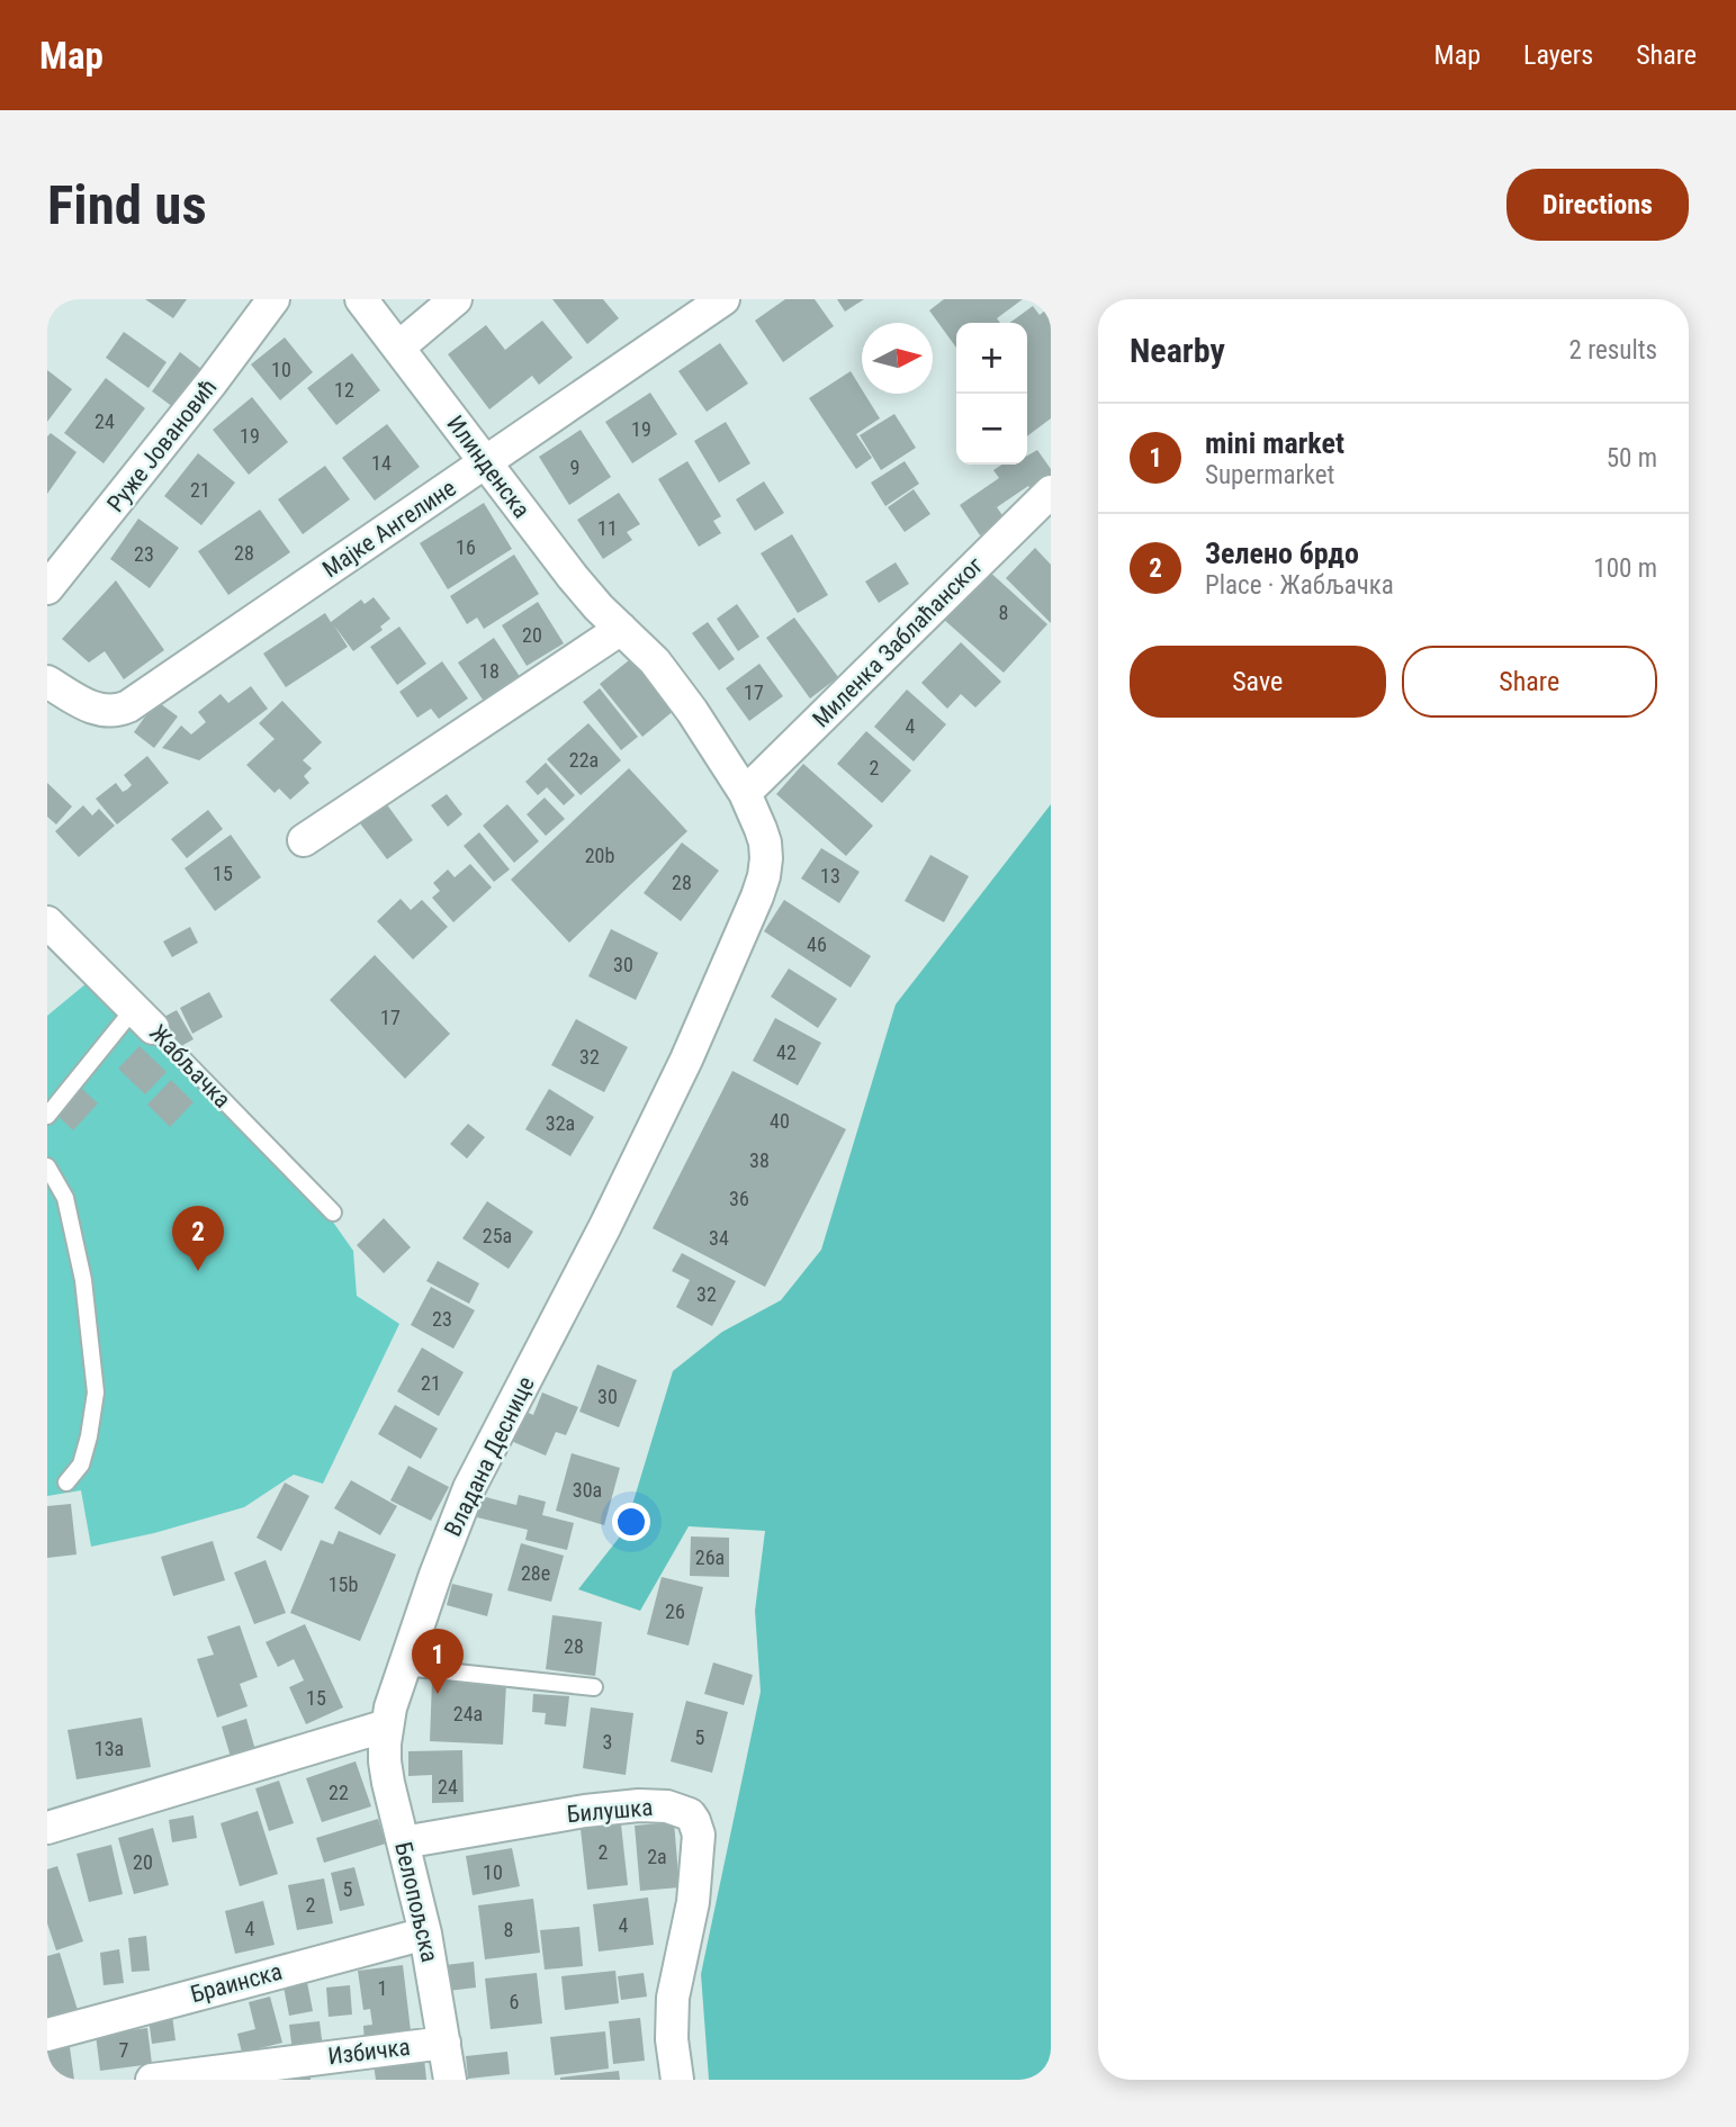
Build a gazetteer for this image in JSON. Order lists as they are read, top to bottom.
{
  "streets": {
    "street": [
      "Руже Јовановић",
      "Илинденска",
      "Мајке Ангелине",
      "Миленка Заблаћанског",
      "Жабљачка",
      "Владана Деснице",
      "Билушка",
      "Белопољска",
      "Браинска",
      "Избичка"
    ]
  },
  "crossings": [
    ["Илинденска", "Мајке Ангелине"],
    ["Илинденска", "Миленка Заблаћанског"],
    ["Илинденска", "Владана Деснице"],
    ["Владана Деснице", "Белопољска"],
    ["Билушка", "Белопољска"],
    ["Белопољска", "Браинска"],
    ["Белопољска", "Избичка"]
  ],
  "house_numbers": [
    "10",
    "12",
    "24",
    "19",
    "19",
    "14",
    "9",
    "21",
    "11",
    "16",
    "28",
    "23",
    "8",
    "20",
    "18",
    "17",
    "4",
    "22a",
    "2",
    "20b",
    "15",
    "13",
    "28",
    "46",
    "30",
    "17",
    "42",
    "32",
    "40",
    "32a",
    "38",
    "36",
    "25a",
    "34",
    "32",
    "23",
    "21",
    "30",
    "30a",
    "26a",
    "28e",
    "15b",
    "26",
    "28",
    "15",
    "24a",
    "5",
    "3",
    "13a",
    "24",
    "22",
    "2",
    "2a",
    "20",
    "10",
    "5",
    "2",
    "4",
    "4",
    "8",
    "1",
    "6",
    "7"
  ],
  "north": "right",
  "page": {
    "header": "Map",
    "nav": ["Map", "Layers", "Share"],
    "buttons": [
      "Directions",
      ["Save", "Share"]
    ],
    "title": "Find us",
    "heading": ["Nearby", "2 results"],
    "map_buttons": ["+", "−"],
    "list": [
      {
        "mark": "1",
        "name": "mini market",
        "note": "Supermarket",
        "value": "50 m"
      },
      {
        "mark": "2",
        "name": "Зелено брдо",
        "note": "Place · Жабљачка",
        "value": "100 m"
      }
    ],
    "pins": ["2", "1"]
  }
}
